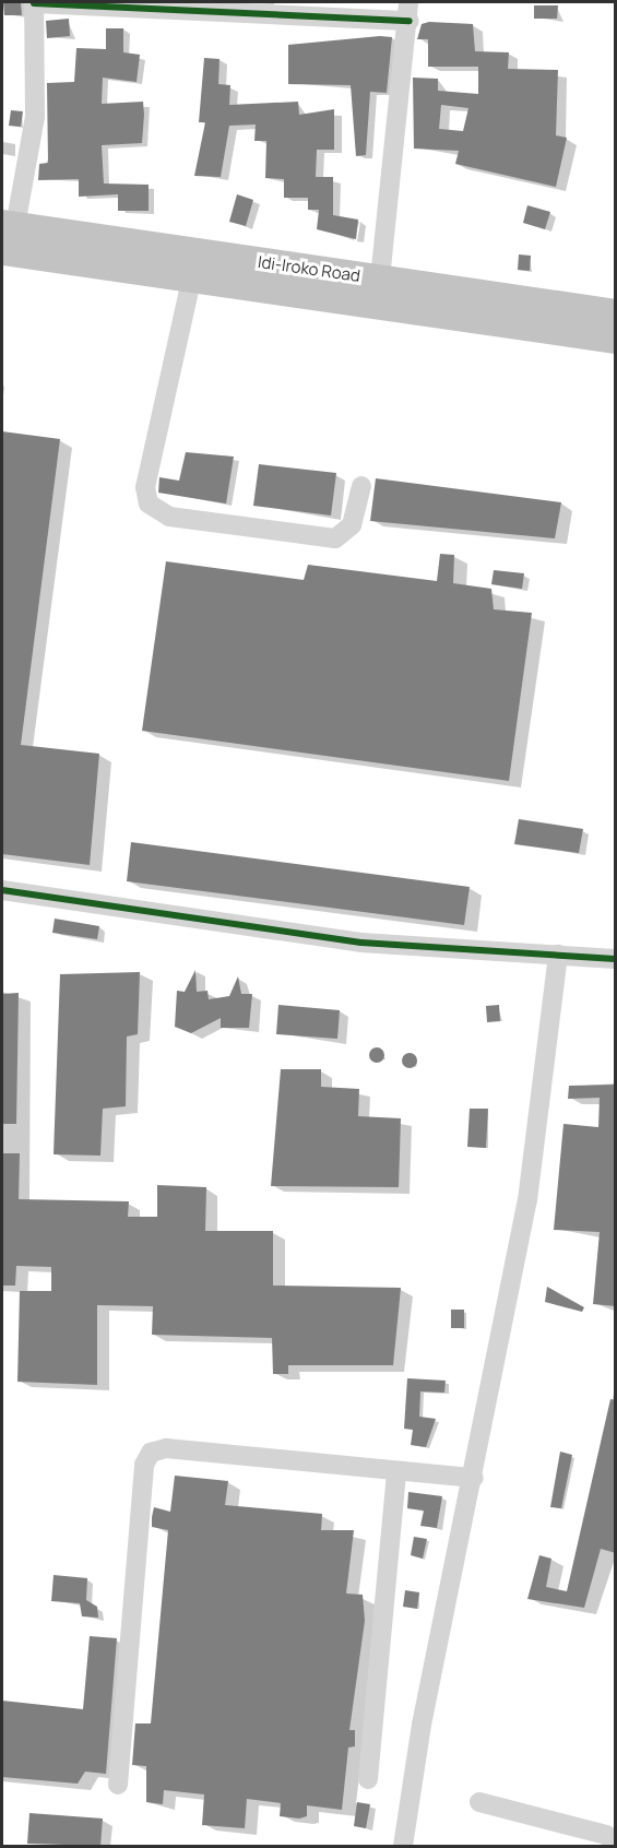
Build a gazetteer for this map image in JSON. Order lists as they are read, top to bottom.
{
  "streets": {
    "highway": ["Idi-Iroko Road"]
  }
}
